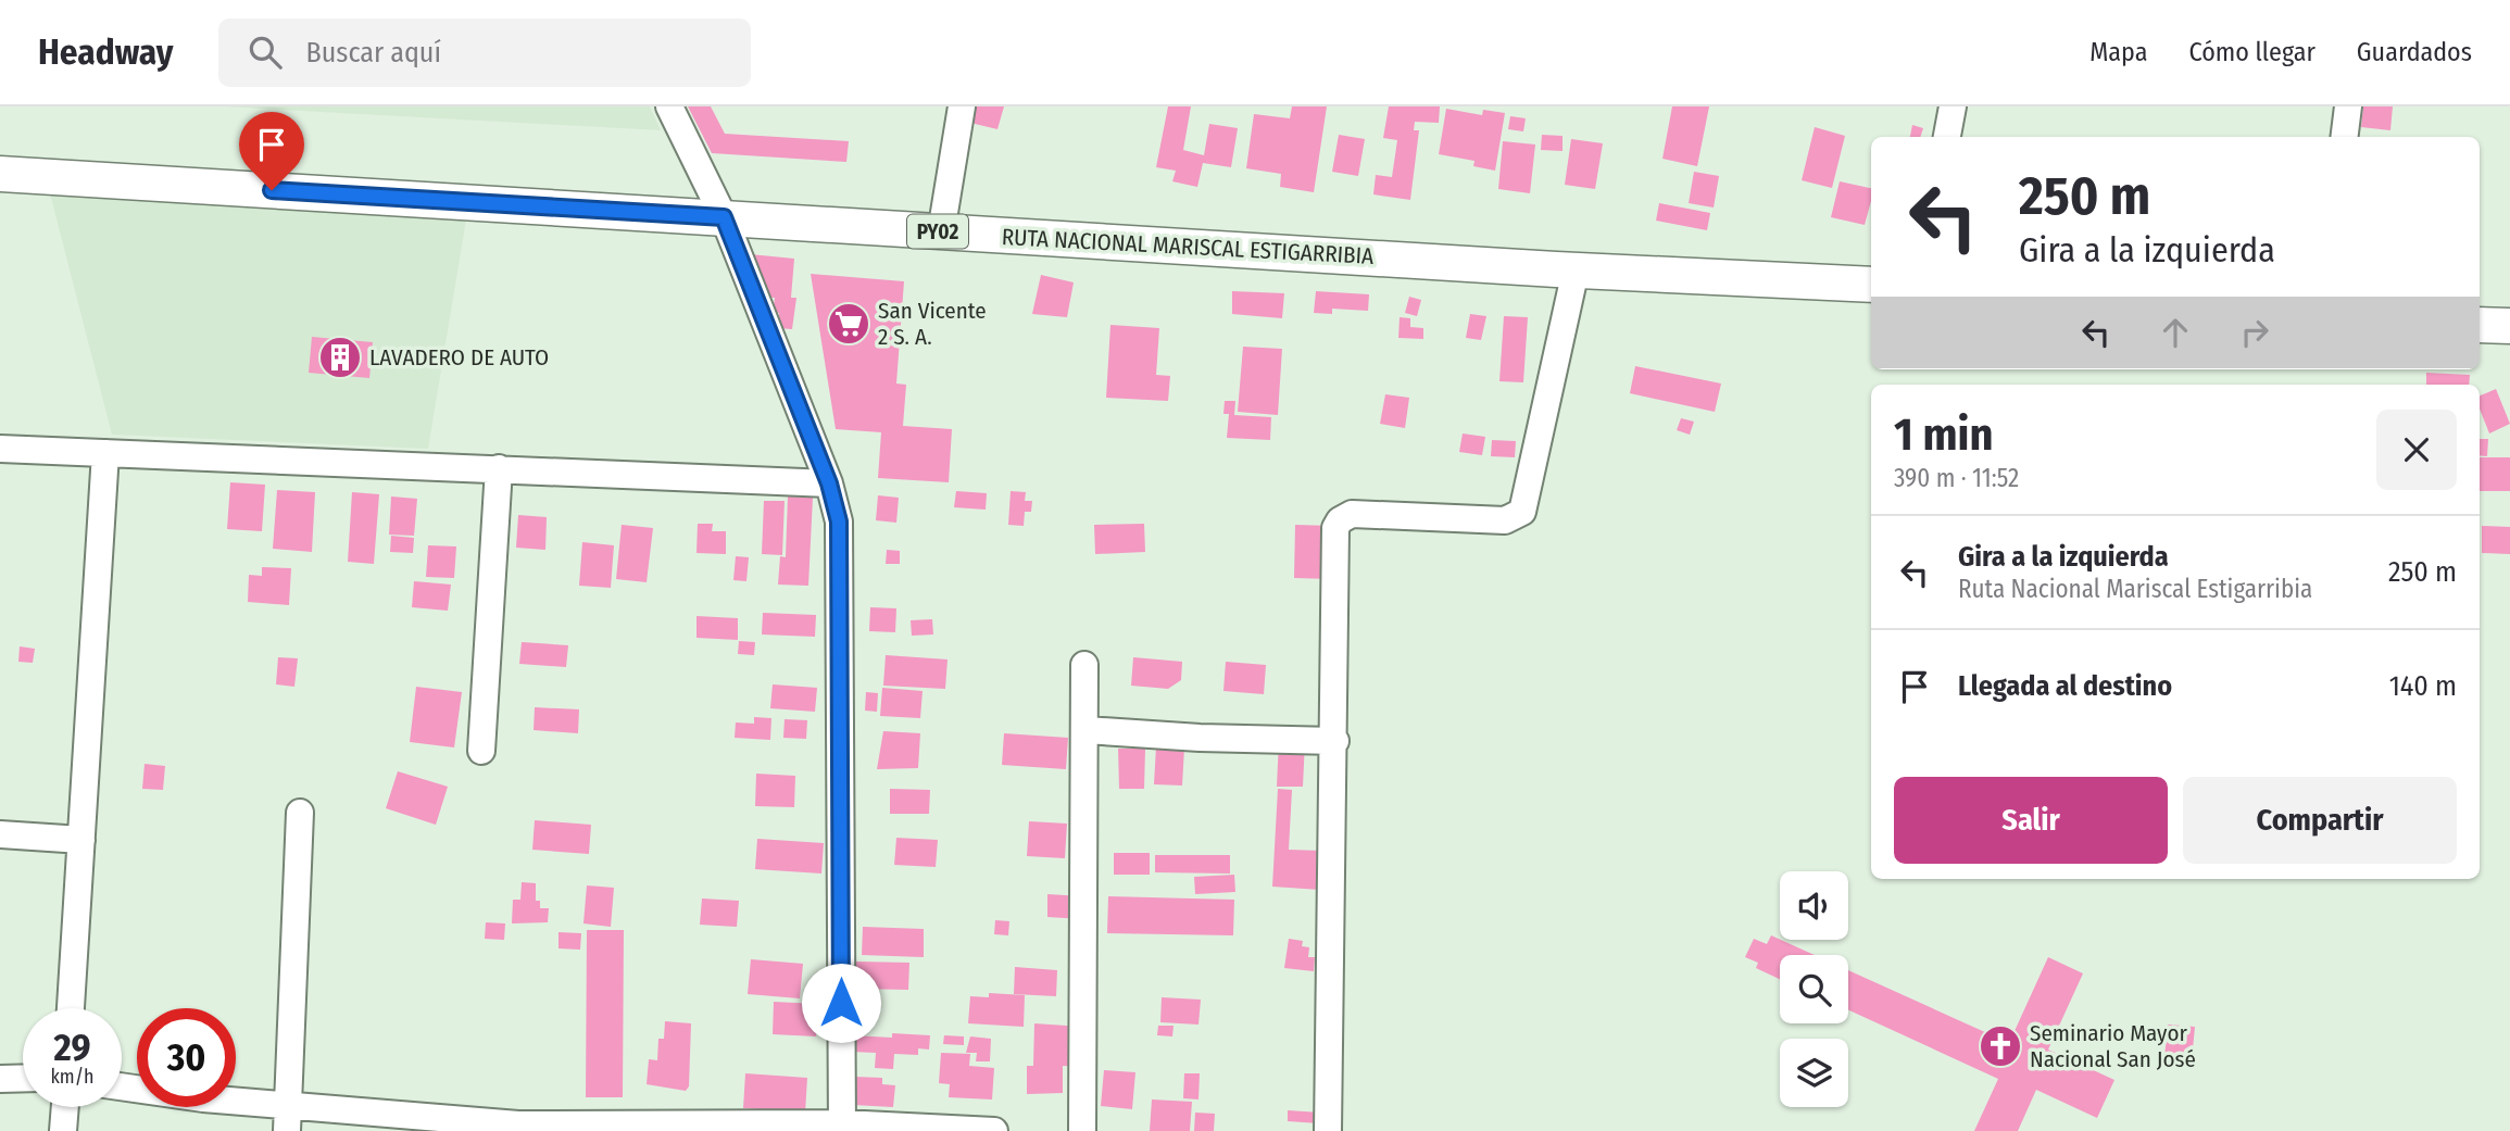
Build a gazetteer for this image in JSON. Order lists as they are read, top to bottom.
{
  "streets": {
    "main road": ["PY02", "RUTA NACIONAL MARISCAL ESTIGARRIBIA"]
  },
  "places": {
    "supermarket": ["San Vicente 2 S. A."],
    "building": ["LAVADERO DE AUTO"],
    "church": ["Seminario Mayor Nacional San José"]
  },
  "page": {
    "header": "Headway",
    "search": "Buscar aquí",
    "nav": ["Mapa", "Cómo llegar", "Guardados"],
    "turn": ["250 m", "Gira a la izquierda"],
    "heading": ["1 min", "390 m · 11:52"],
    "list": [
      {
        "name": "Gira a la izquierda",
        "note": "Ruta Nacional Mariscal Estigarribia",
        "value": "250 m"
      },
      {
        "name": "Llegada al destino",
        "value": "140 m"
      }
    ],
    "buttons": ["Salir", "Compartir"],
    "speed": "29 km/h",
    "limit": "30"
  }
}
